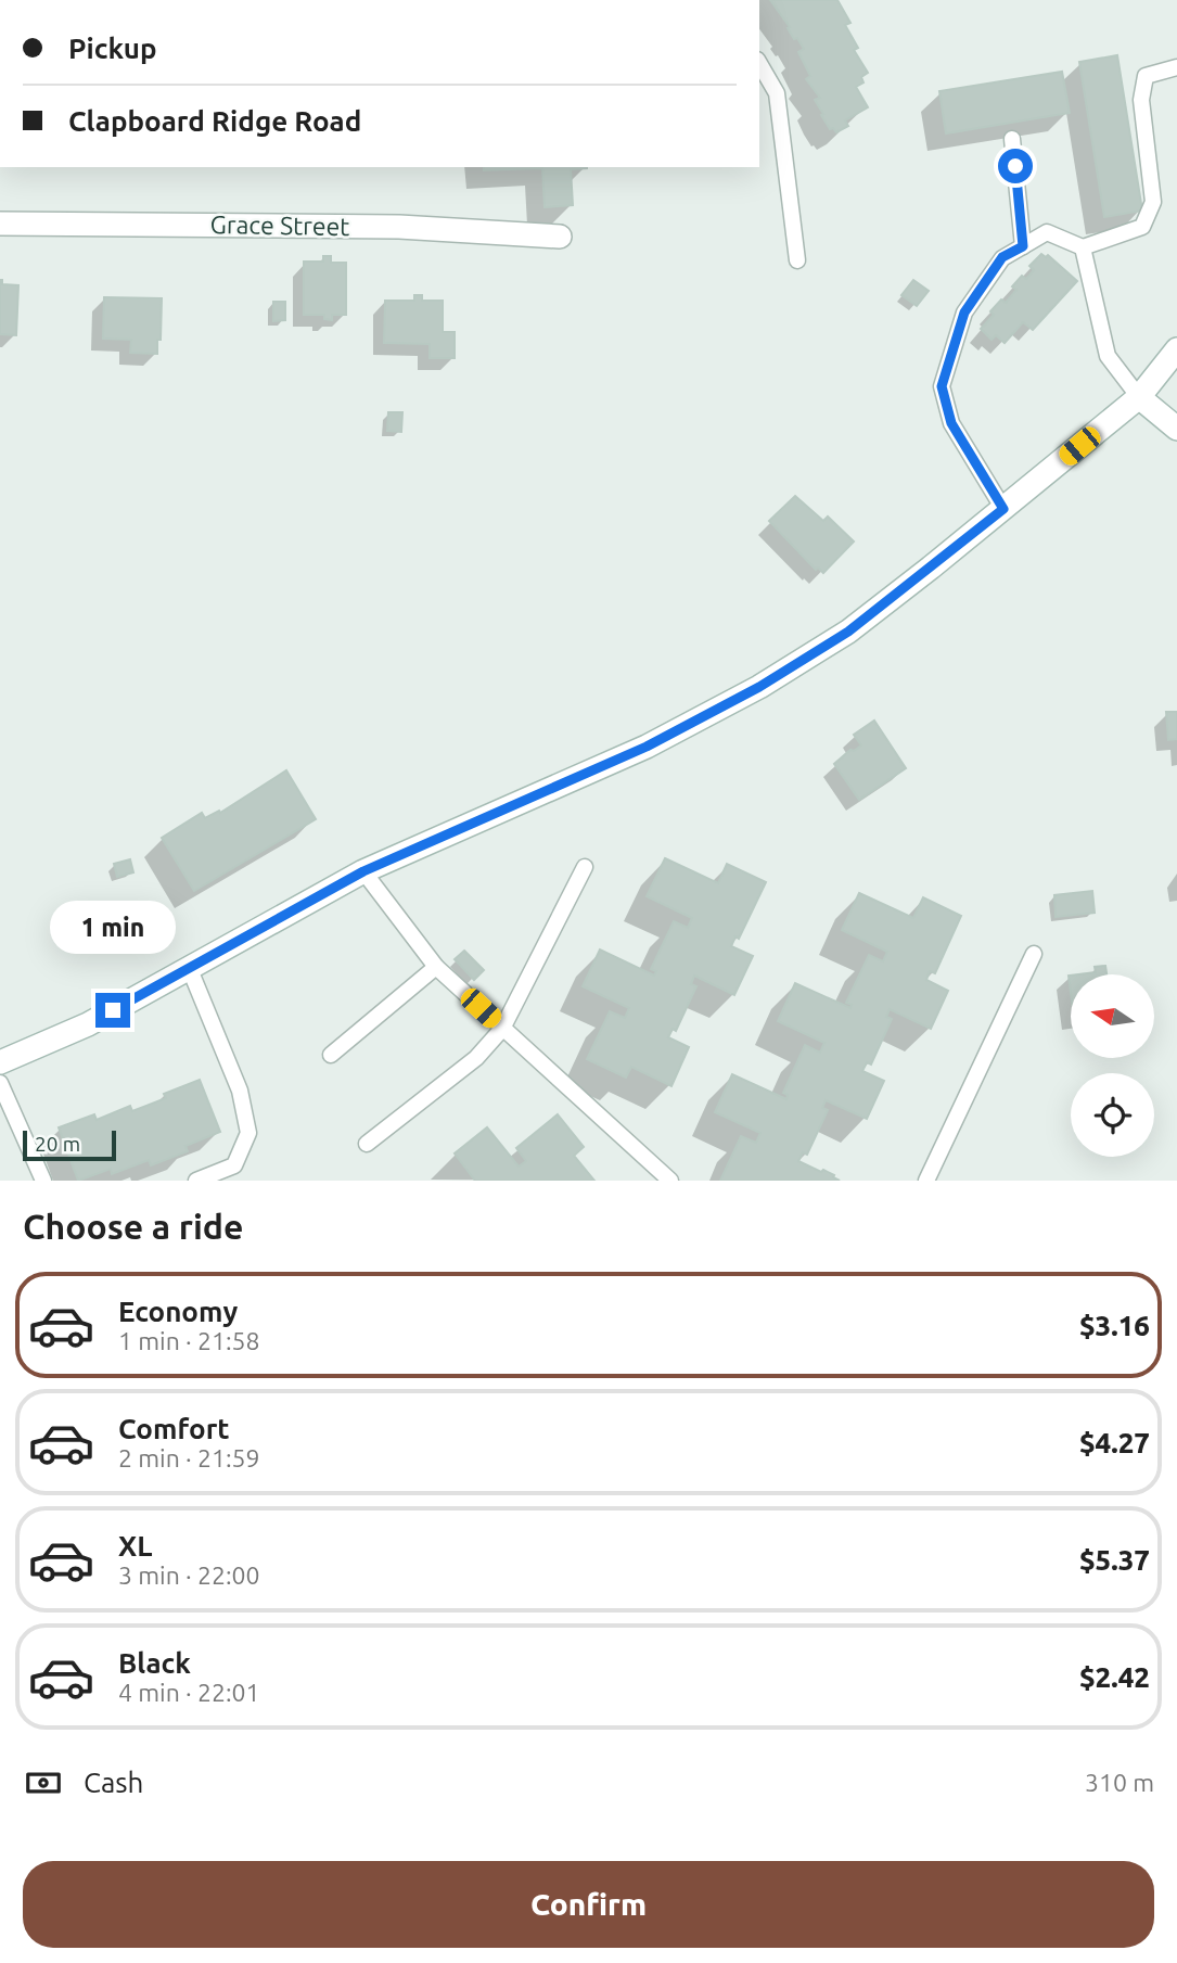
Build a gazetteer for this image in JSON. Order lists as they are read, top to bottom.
{
  "streets": {
    "main road": ["Grace Street"]
  },
  "scale_bar": "20 m",
  "north": "left",
  "page": {
    "banner": ["Pickup", "Clapboard Ridge Road"],
    "bubble": "1 min",
    "scale": "20 m",
    "heading": "Choose a ride",
    "list": [
      {
        "name": "Economy",
        "note": "1 min · 21:58",
        "value": "$3.16"
      },
      {
        "name": "Comfort",
        "note": "2 min · 21:59",
        "value": "$4.27"
      },
      {
        "name": "XL",
        "note": "3 min · 22:00",
        "value": "$5.37"
      },
      {
        "name": "Black",
        "note": "4 min · 22:01",
        "value": "$2.42"
      }
    ],
    "pay": ["Cash", "310 m"],
    "buttons": "Confirm"
  }
}
